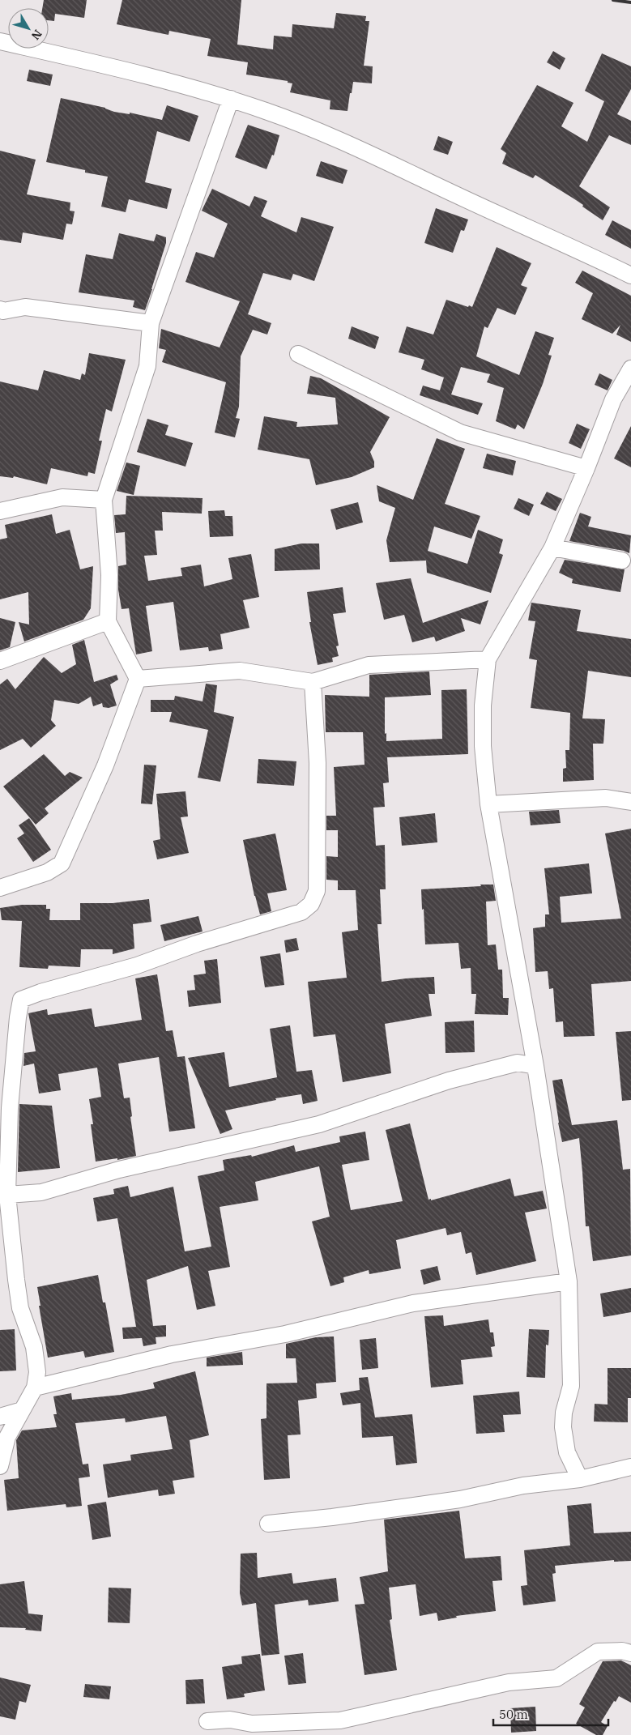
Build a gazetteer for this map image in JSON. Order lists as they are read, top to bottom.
{
  "scale_bar": "50 m",
  "north": "bottom right"
}
